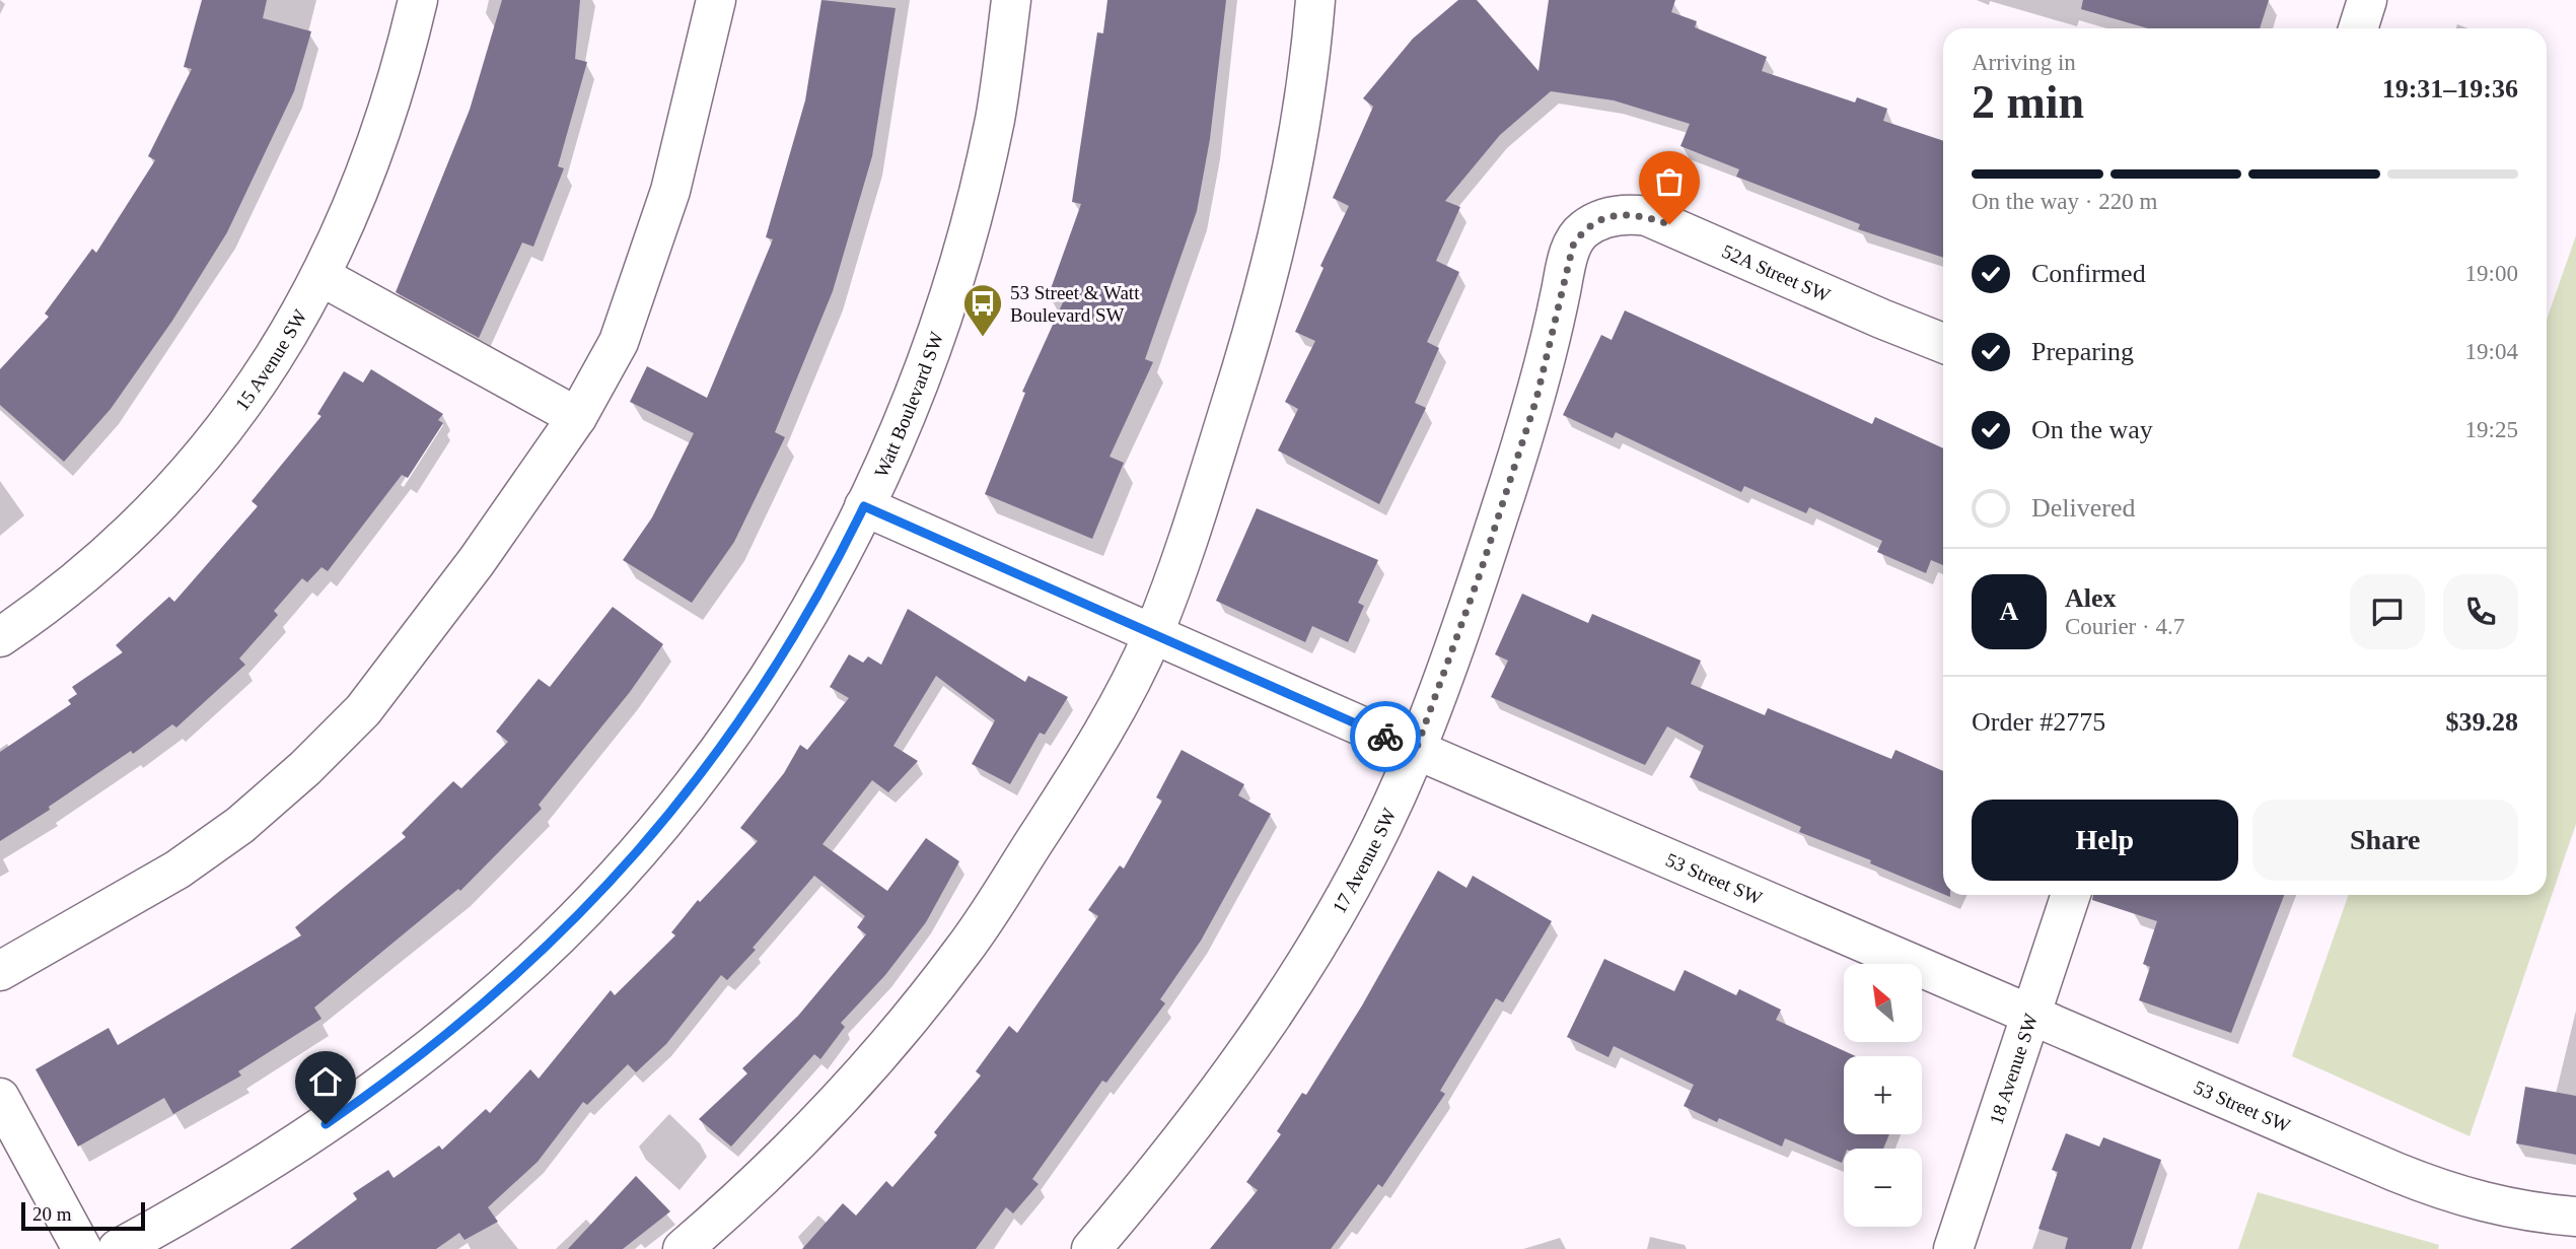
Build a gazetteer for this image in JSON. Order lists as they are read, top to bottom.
{
  "streets": {
    "street": [
      "52A Street SW",
      "15 Avenue SW",
      "Watt Boulevard SW",
      "17 Avenue SW",
      "53 Street SW",
      "18 Avenue SW"
    ]
  },
  "crossings": [
    ["52A Street SW", "17 Avenue SW"],
    ["Watt Boulevard SW", "53 Street SW"],
    ["17 Avenue SW", "53 Street SW"],
    ["53 Street SW", "18 Avenue SW"]
  ],
  "places": {
    "bus stop": ["53 Street & Watt Boulevard SW"]
  },
  "scale_bar": "20 m",
  "north": "top left",
  "page": {
    "heading": ["2 min", "Arriving in", "19:31–19:36"],
    "panel": [
      "Alex",
      "Courier · 4.7",
      "Order #2775",
      "$39.28"
    ],
    "bar": "On the way · 220 m",
    "list": [
      ["Confirmed", "19:00"],
      ["Preparing", "19:04"],
      ["On the way", "19:25"],
      "Delivered"
    ],
    "round": "A",
    "buttons": ["Help", "Share"],
    "map_buttons": ["+", "−"],
    "scale": "20 m"
  }
}
